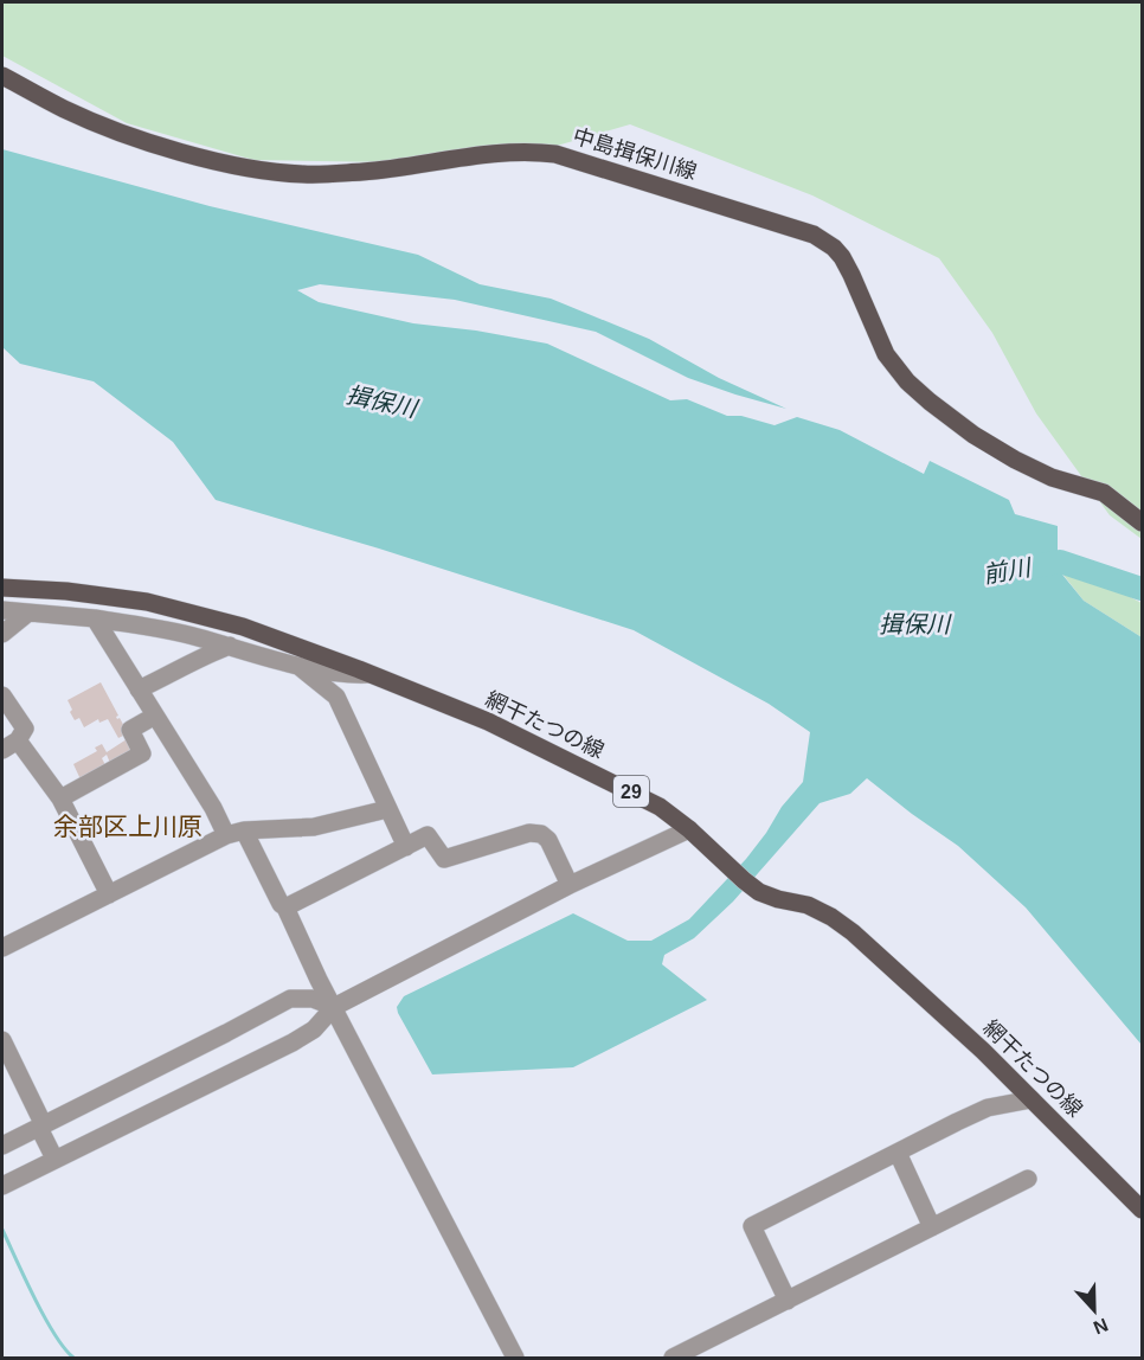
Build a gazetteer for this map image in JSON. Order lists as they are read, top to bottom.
{
  "streets": {
    "main road": ["中島揖保川線", "網干たつの線", "29"]
  },
  "districts": ["余部区上川原"],
  "water": ["揖保川", "前川"],
  "north": "bottom"
}
